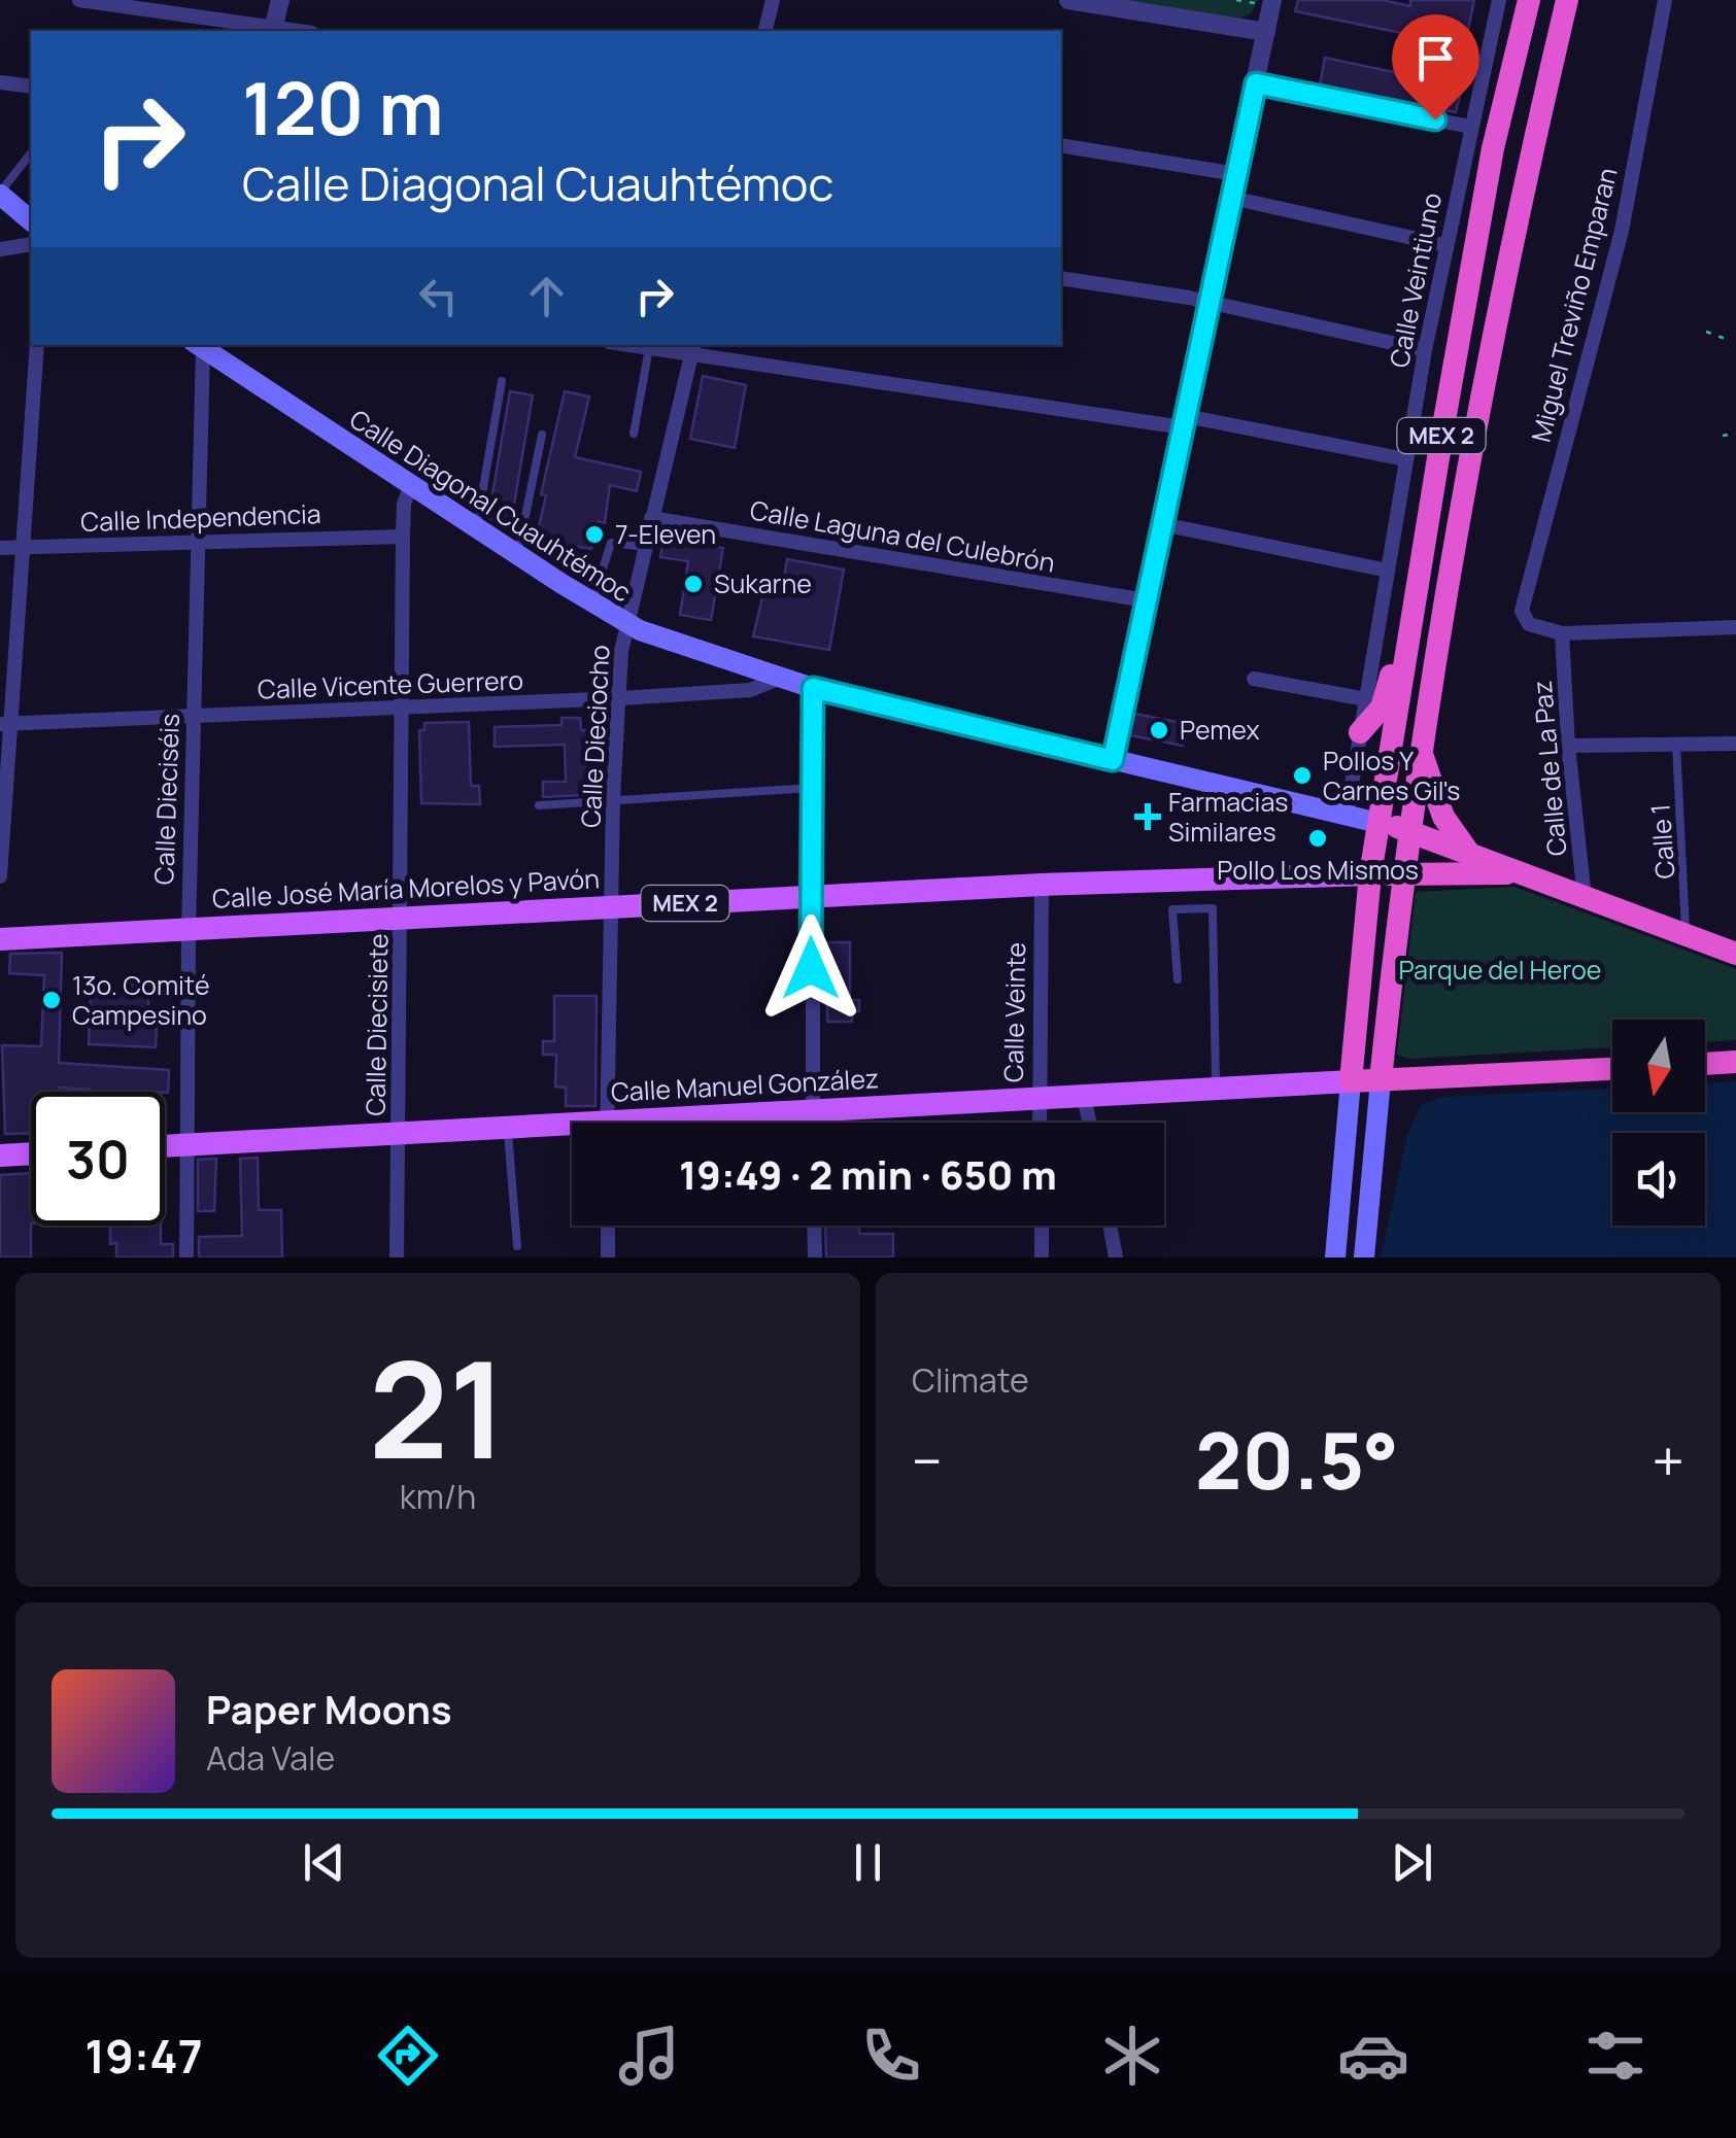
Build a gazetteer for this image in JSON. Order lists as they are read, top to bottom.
{
  "streets": {
    "highway": ["MEX 2"],
    "main road": ["Calle Diagonal Cuauhtémoc", "Calle José María Morelos y Pavón", "Calle Manuel González"],
    "street": [
      "Calle Veintiuno",
      "Miguel Treviño Emparan",
      "Calle Independencia",
      "Calle Laguna del Culebrón",
      "Calle Vicente Guerrero",
      "Calle Dieciocho",
      "Calle de La Paz",
      "Calle Dieciséis",
      "Calle Veinte",
      "Calle Diecisiete"
    ],
    "lane": ["Calle 1"]
  },
  "crossings": [
    ["Calle Veintiuno", "Calle Diagonal Cuauhtémoc"],
    ["Miguel Treviño Emparan", "Calle de La Paz"],
    ["MEX 2", "Calle Diagonal Cuauhtémoc"],
    ["MEX 2", "Calle de La Paz"],
    ["MEX 2", "Calle 1"],
    ["MEX 2", "Calle José María Morelos y Pavón"],
    ["MEX 2", "Calle Manuel González"],
    ["Calle Diagonal Cuauhtémoc", "Calle Vicente Guerrero"],
    ["Calle Diagonal Cuauhtémoc", "Calle Dieciocho"],
    ["Calle Diagonal Cuauhtémoc", "Calle Dieciséis"],
    ["Calle Diagonal Cuauhtémoc", "Calle Diecisiete"],
    ["Calle Independencia", "Calle Dieciséis"],
    ["Calle Independencia", "Calle Diecisiete"],
    ["Calle Laguna del Culebrón", "Calle Dieciocho"],
    ["Calle Vicente Guerrero", "Calle Dieciocho"],
    ["Calle Vicente Guerrero", "Calle Dieciséis"],
    ["Calle Vicente Guerrero", "Calle Diecisiete"],
    ["Calle Dieciocho", "Calle José María Morelos y Pavón"],
    ["Calle Dieciséis", "Calle José María Morelos y Pavón"],
    ["Calle Dieciséis", "Calle Manuel González"],
    ["Calle José María Morelos y Pavón", "Calle Veinte"],
    ["Calle José María Morelos y Pavón", "Calle Diecisiete"],
    ["Calle Veinte", "Calle Manuel González"],
    ["Calle Diecisiete", "Calle Manuel González"]
  ],
  "parks": ["Parque del Heroe"],
  "places": {
    "other": [
      "7-Eleven",
      "Sukarne",
      "Pemex",
      "Pollos Y Carnes Gil's",
      "Pollo Los Mismos",
      "13o. Comité Campesino"
    ],
    "health": ["Farmacias Similares"]
  },
  "north": "bottom",
  "page": {
    "turn": ["120 m", "Calle Diagonal Cuauhtémoc"],
    "limit": "30",
    "trip": "19:49 · 2 min · 650 m",
    "tile": [
      ["21", "km/h"],
      "Climate"
    ],
    "heat": ["−", "20.5°", "+"],
    "song": ["Paper Moons", "Ada Vale"],
    "tabs": "19:47"
  }
}
